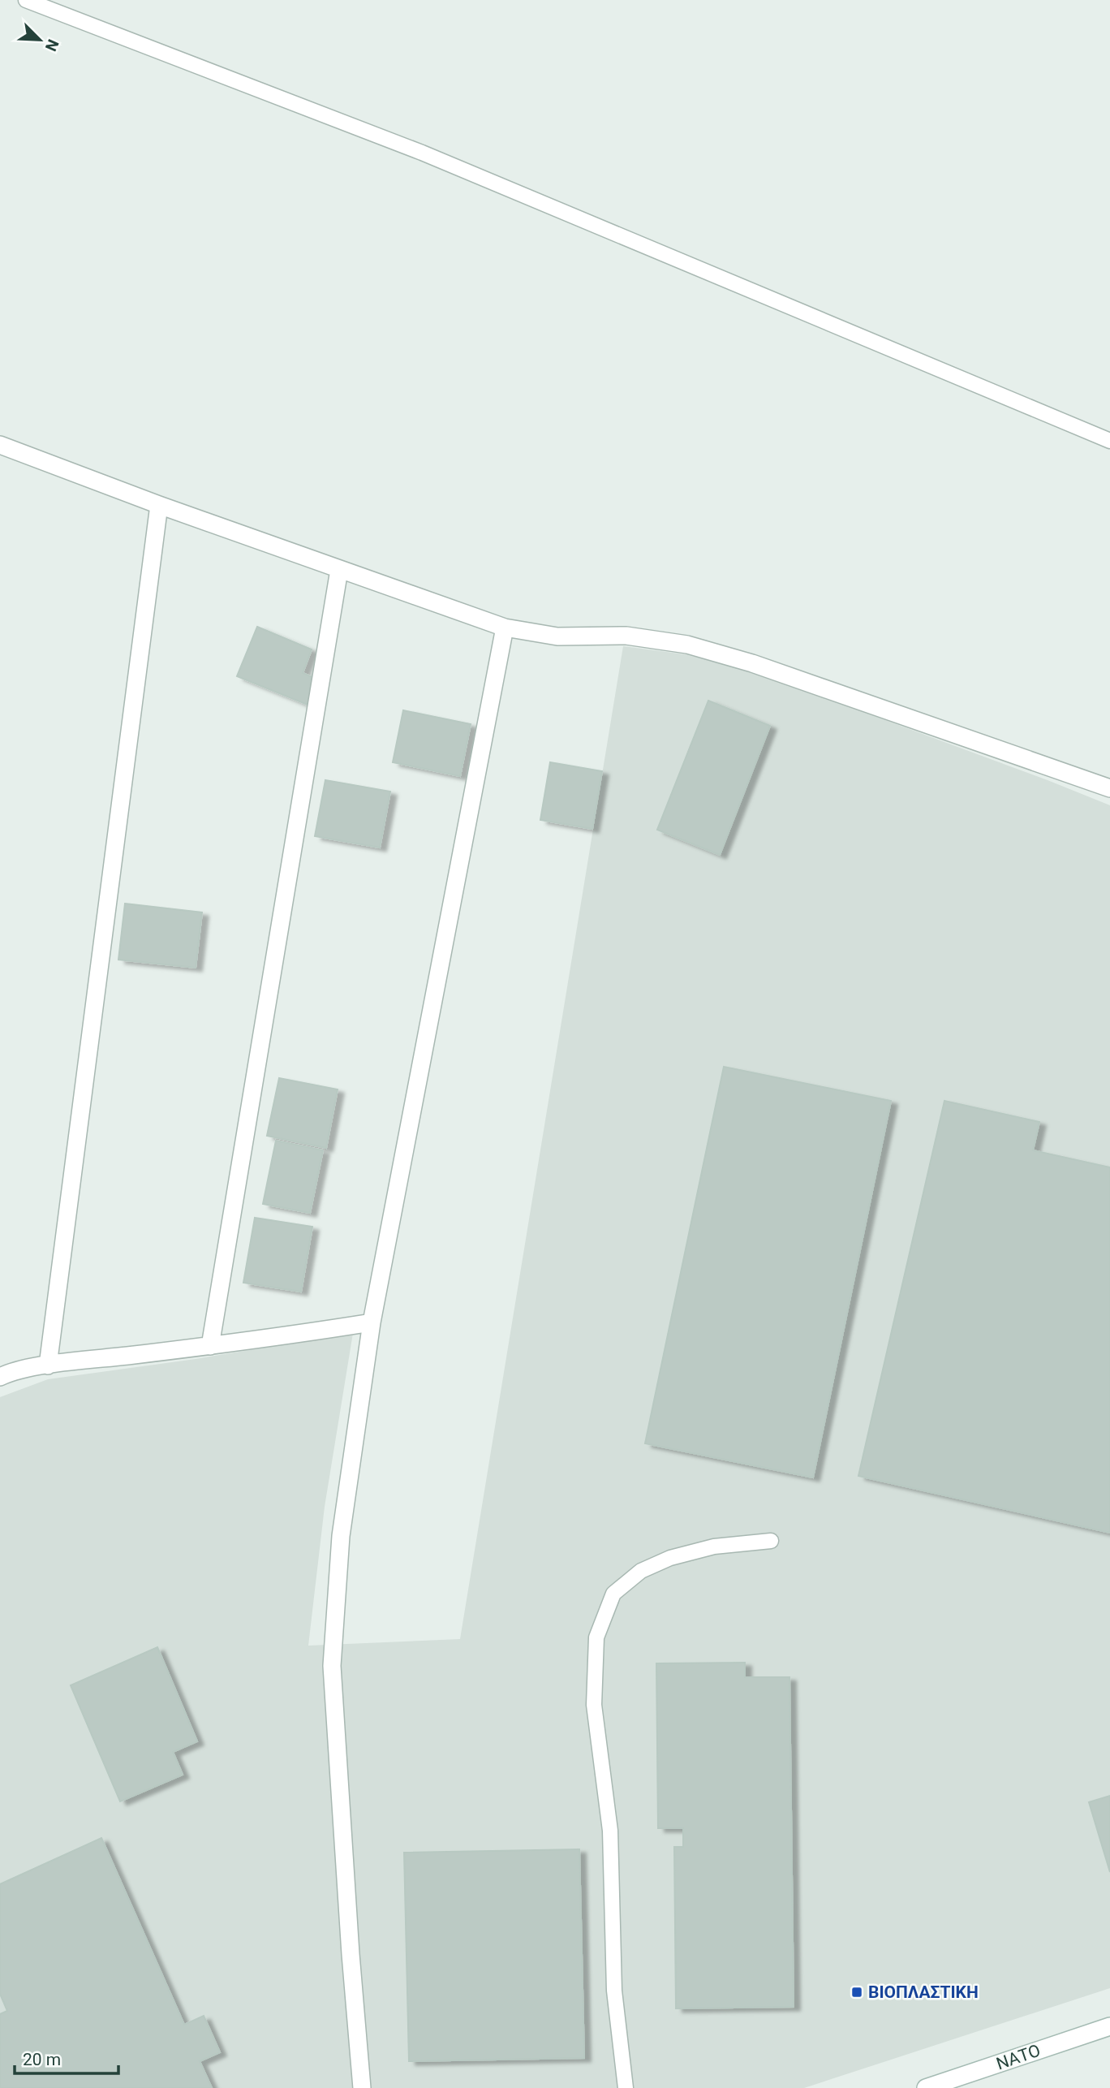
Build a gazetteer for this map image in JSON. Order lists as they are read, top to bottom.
{
  "streets": {
    "street": ["ΝΑΤΟ"]
  },
  "places": {
    "transit": ["ΒΙΟΠΛΑΣΤΙΚΗ"]
  },
  "scale_bar": "20 m",
  "north": "bottom right"
}
